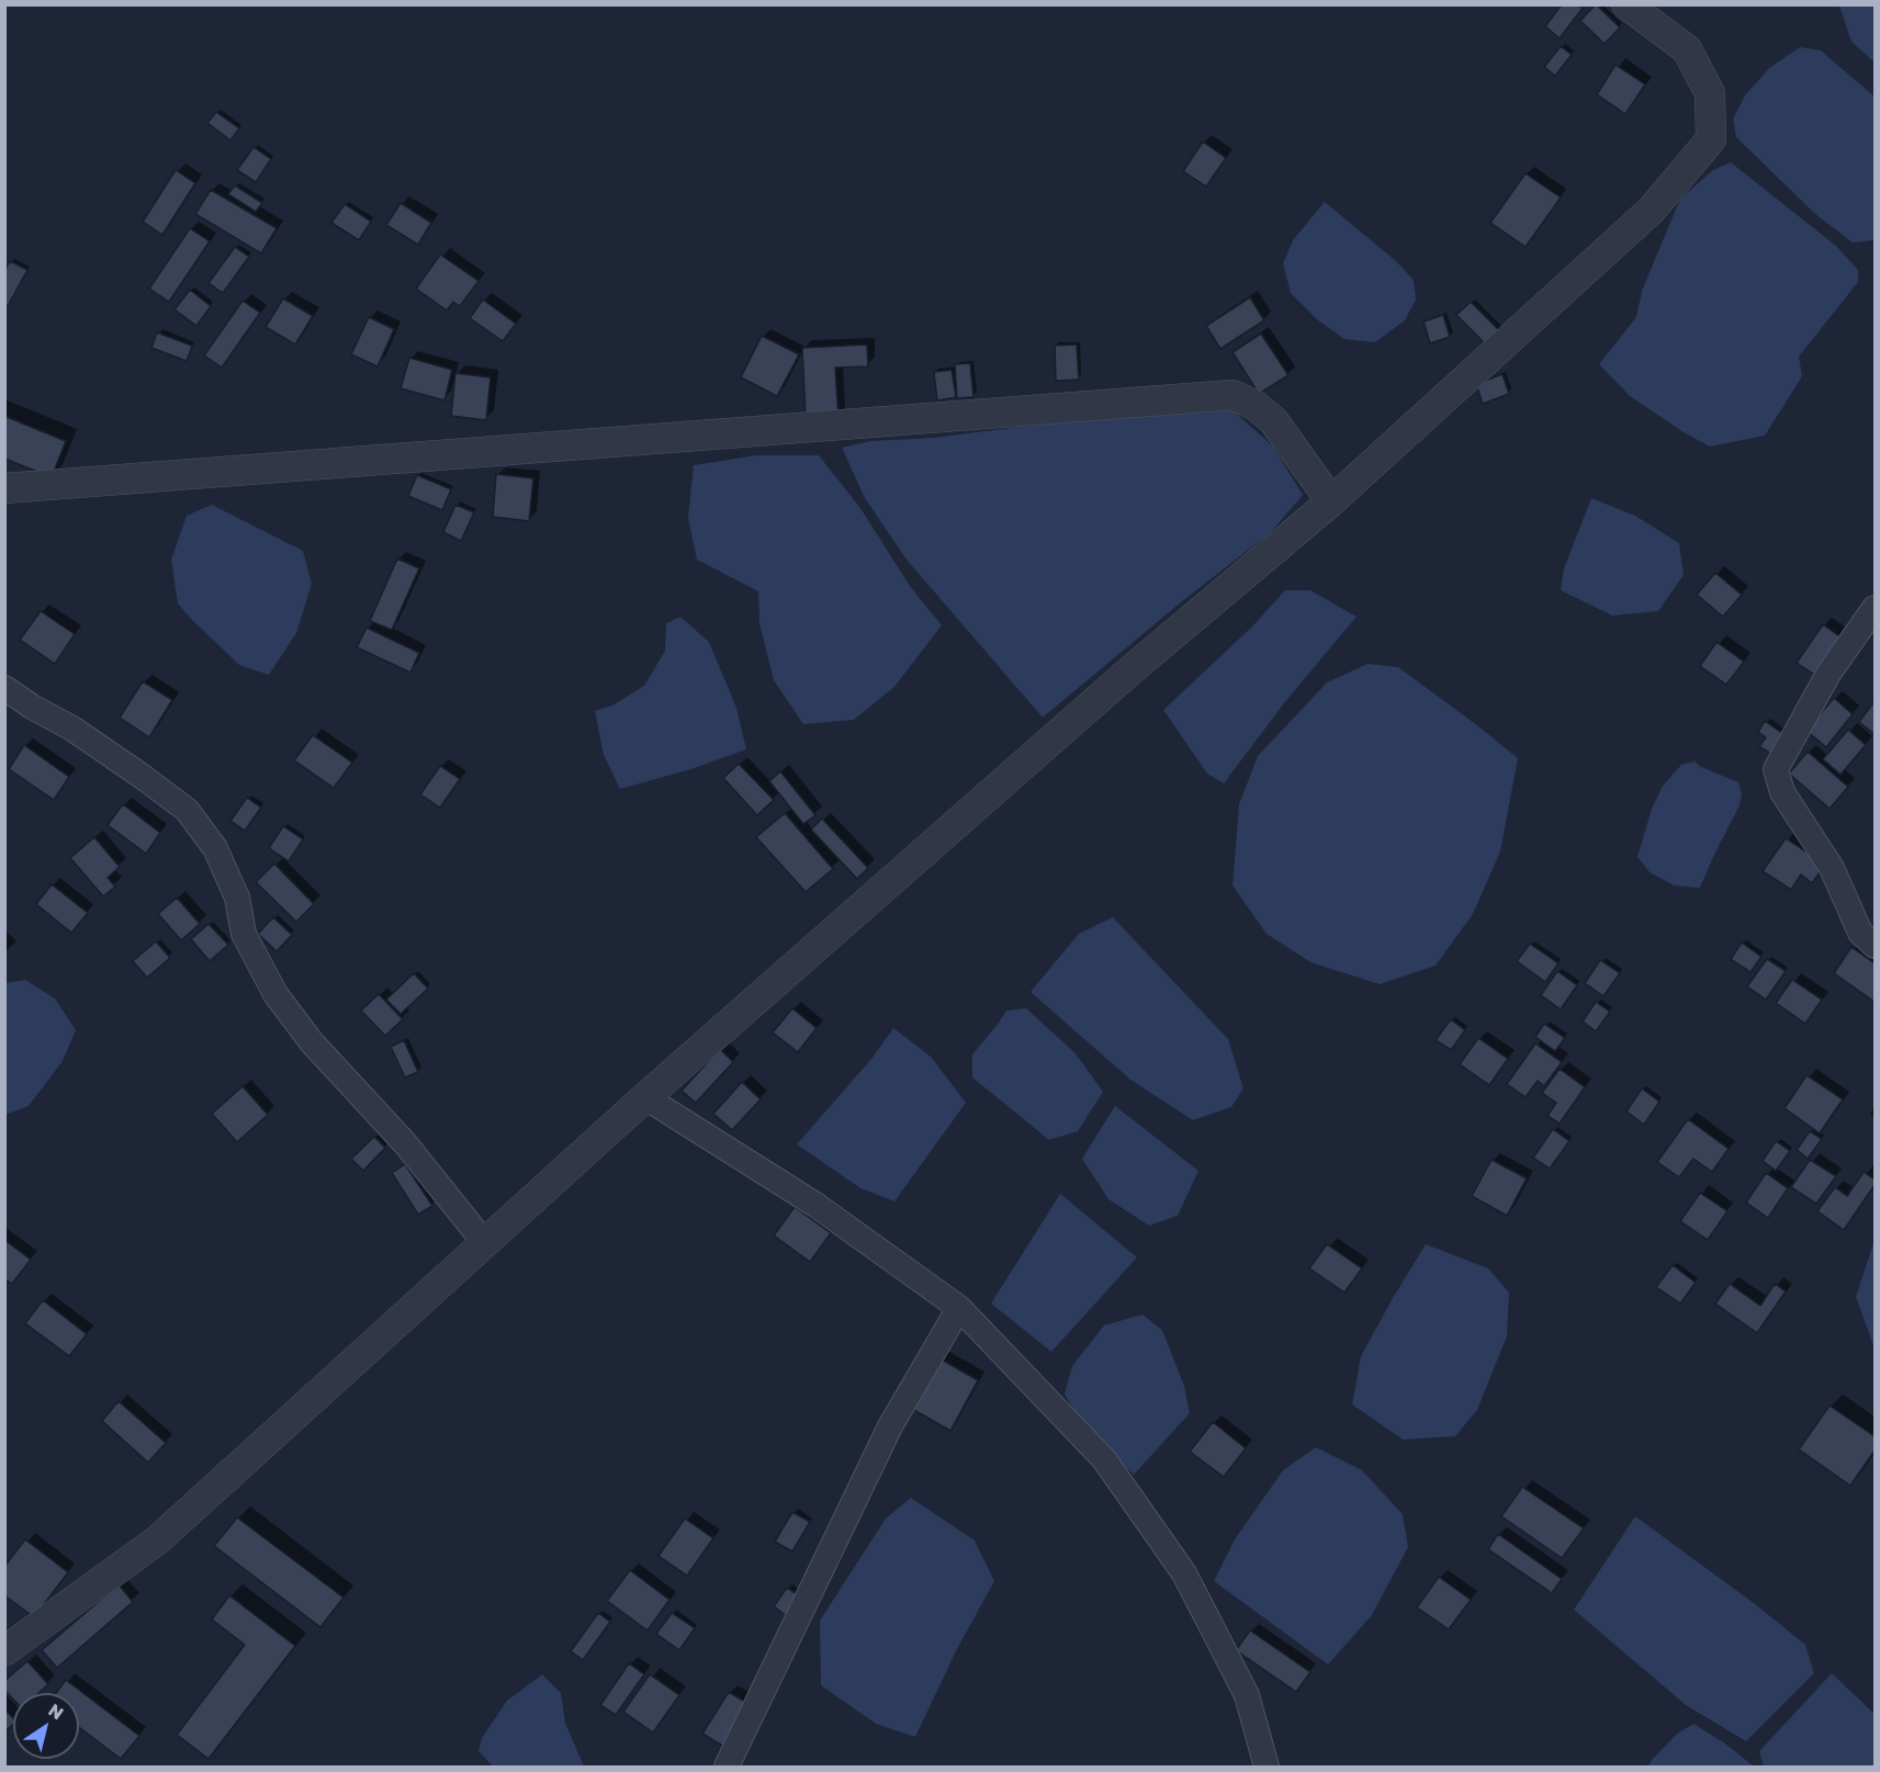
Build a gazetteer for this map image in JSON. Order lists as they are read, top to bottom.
{
  "north": "top right"
}
